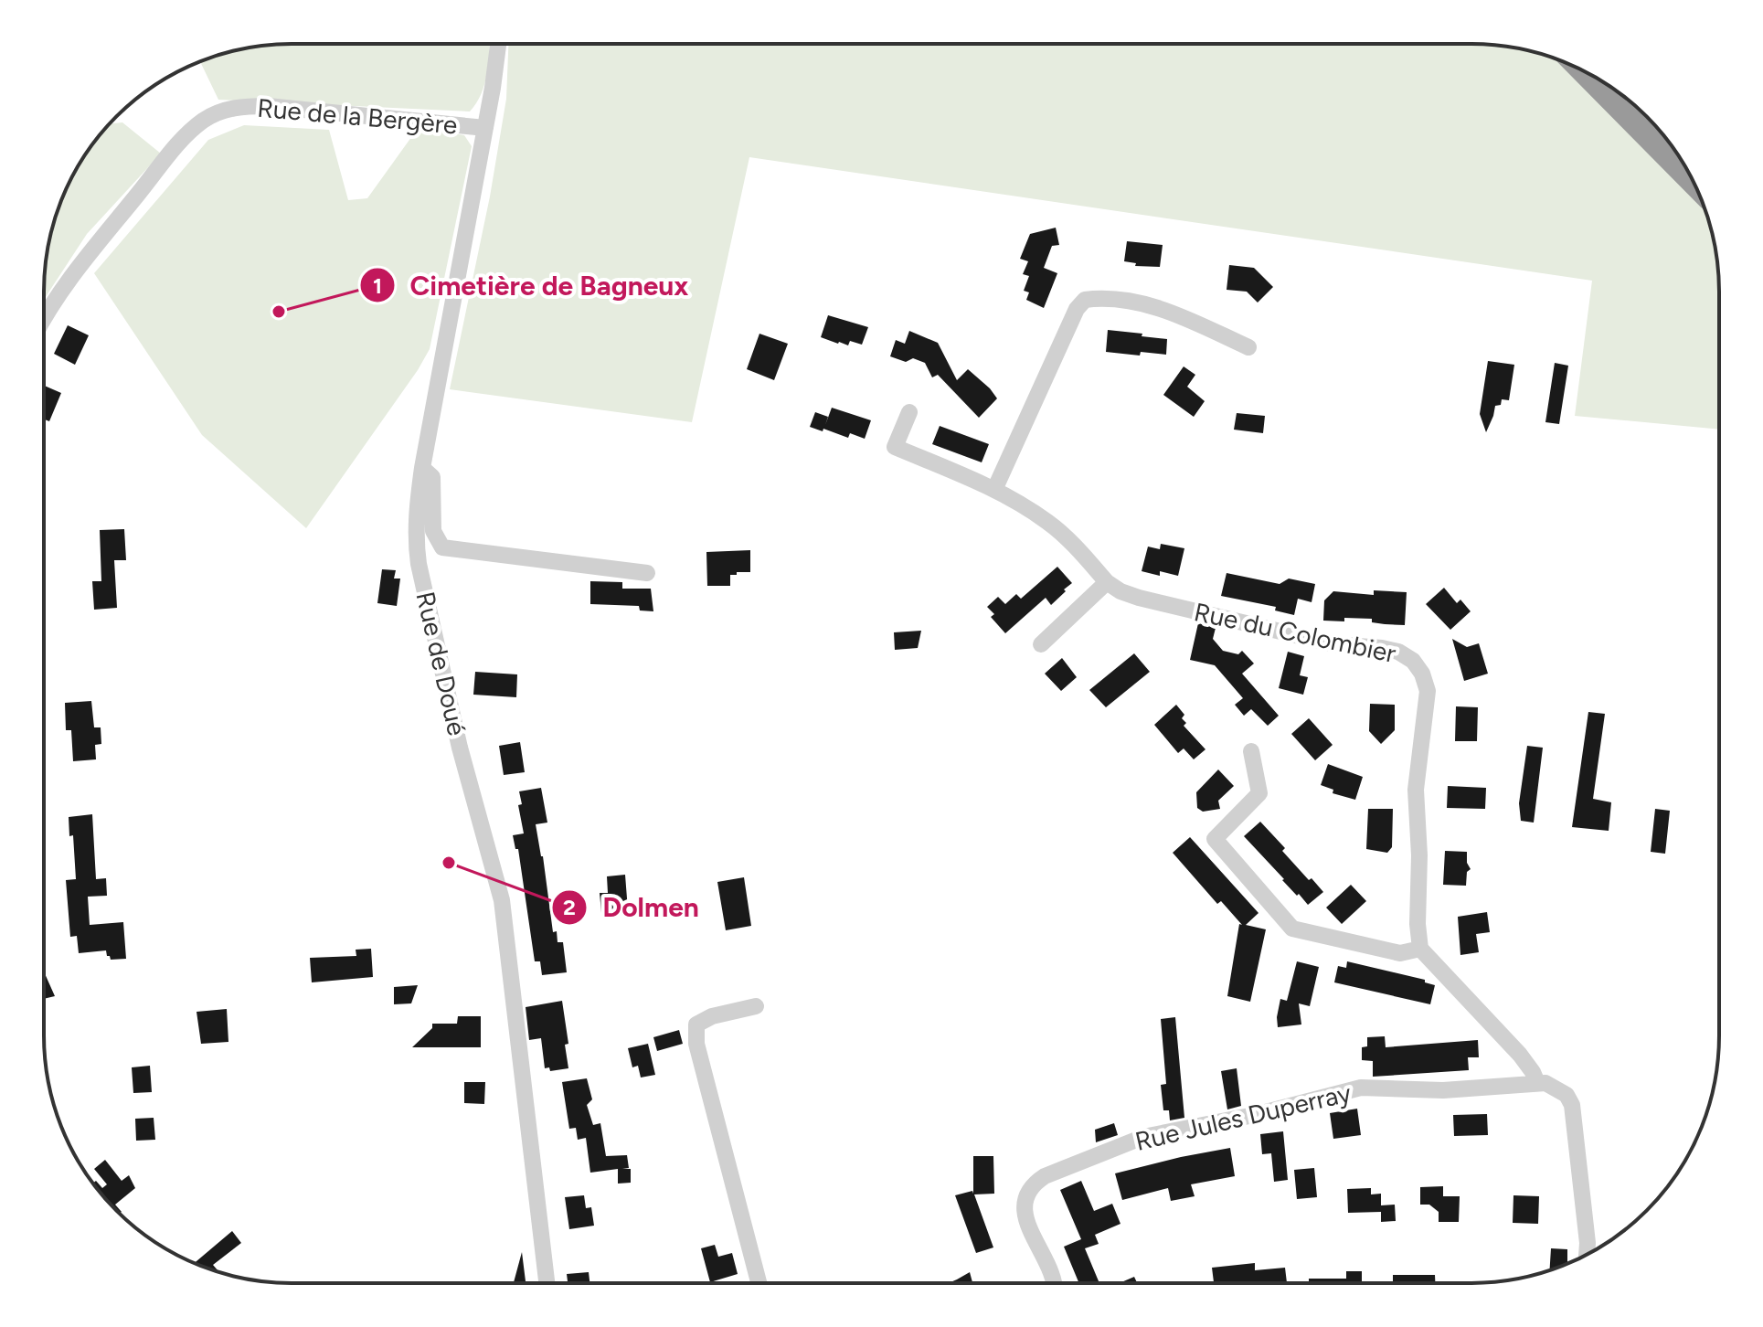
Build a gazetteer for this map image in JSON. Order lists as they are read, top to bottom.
{
  "streets": {
    "street": [
      "Rue de la Bergère",
      "Rue du Colombier",
      "Rue de Doué",
      "Rue Jules Duperray"
    ]
  },
  "crossings": [
    ["Rue de la Bergère", "Rue de Doué"]
  ],
  "places": ["Cimetière de Bagneux", "Dolmen"]
}
